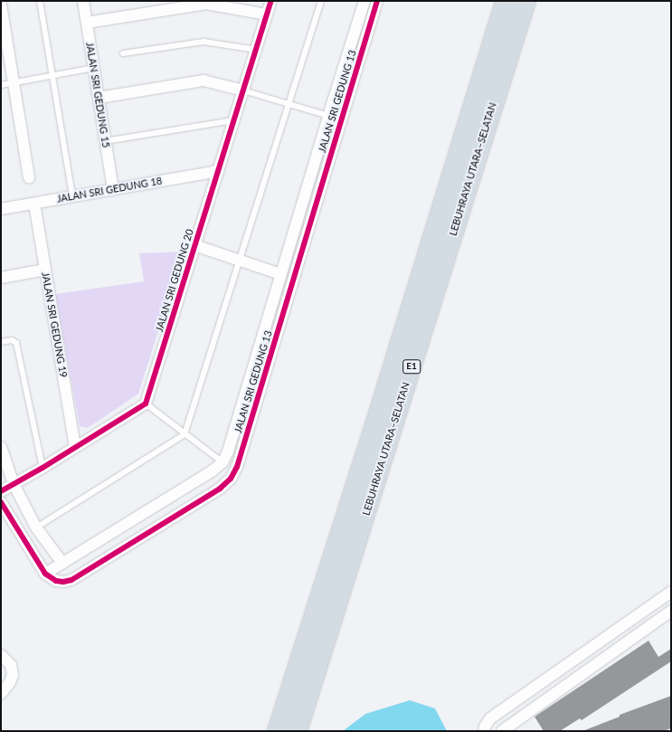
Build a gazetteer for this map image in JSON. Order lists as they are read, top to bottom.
{
  "streets": {
    "highway": ["LEBUHRAYA UTARA–SELATAN", "E1"],
    "street": [
      "JALAN SRI GEDUNG 15",
      "JALAN SRI GEDUNG 13",
      "JALAN SRI GEDUNG 18",
      "JALAN SRI GEDUNG 20",
      "JALAN SRI GEDUNG 19"
    ]
  },
  "crossings": [
    ["JALAN SRI GEDUNG 15", "JALAN SRI GEDUNG 18"],
    ["JALAN SRI GEDUNG 18", "JALAN SRI GEDUNG 20"],
    ["JALAN SRI GEDUNG 18", "JALAN SRI GEDUNG 19"]
  ]
}
